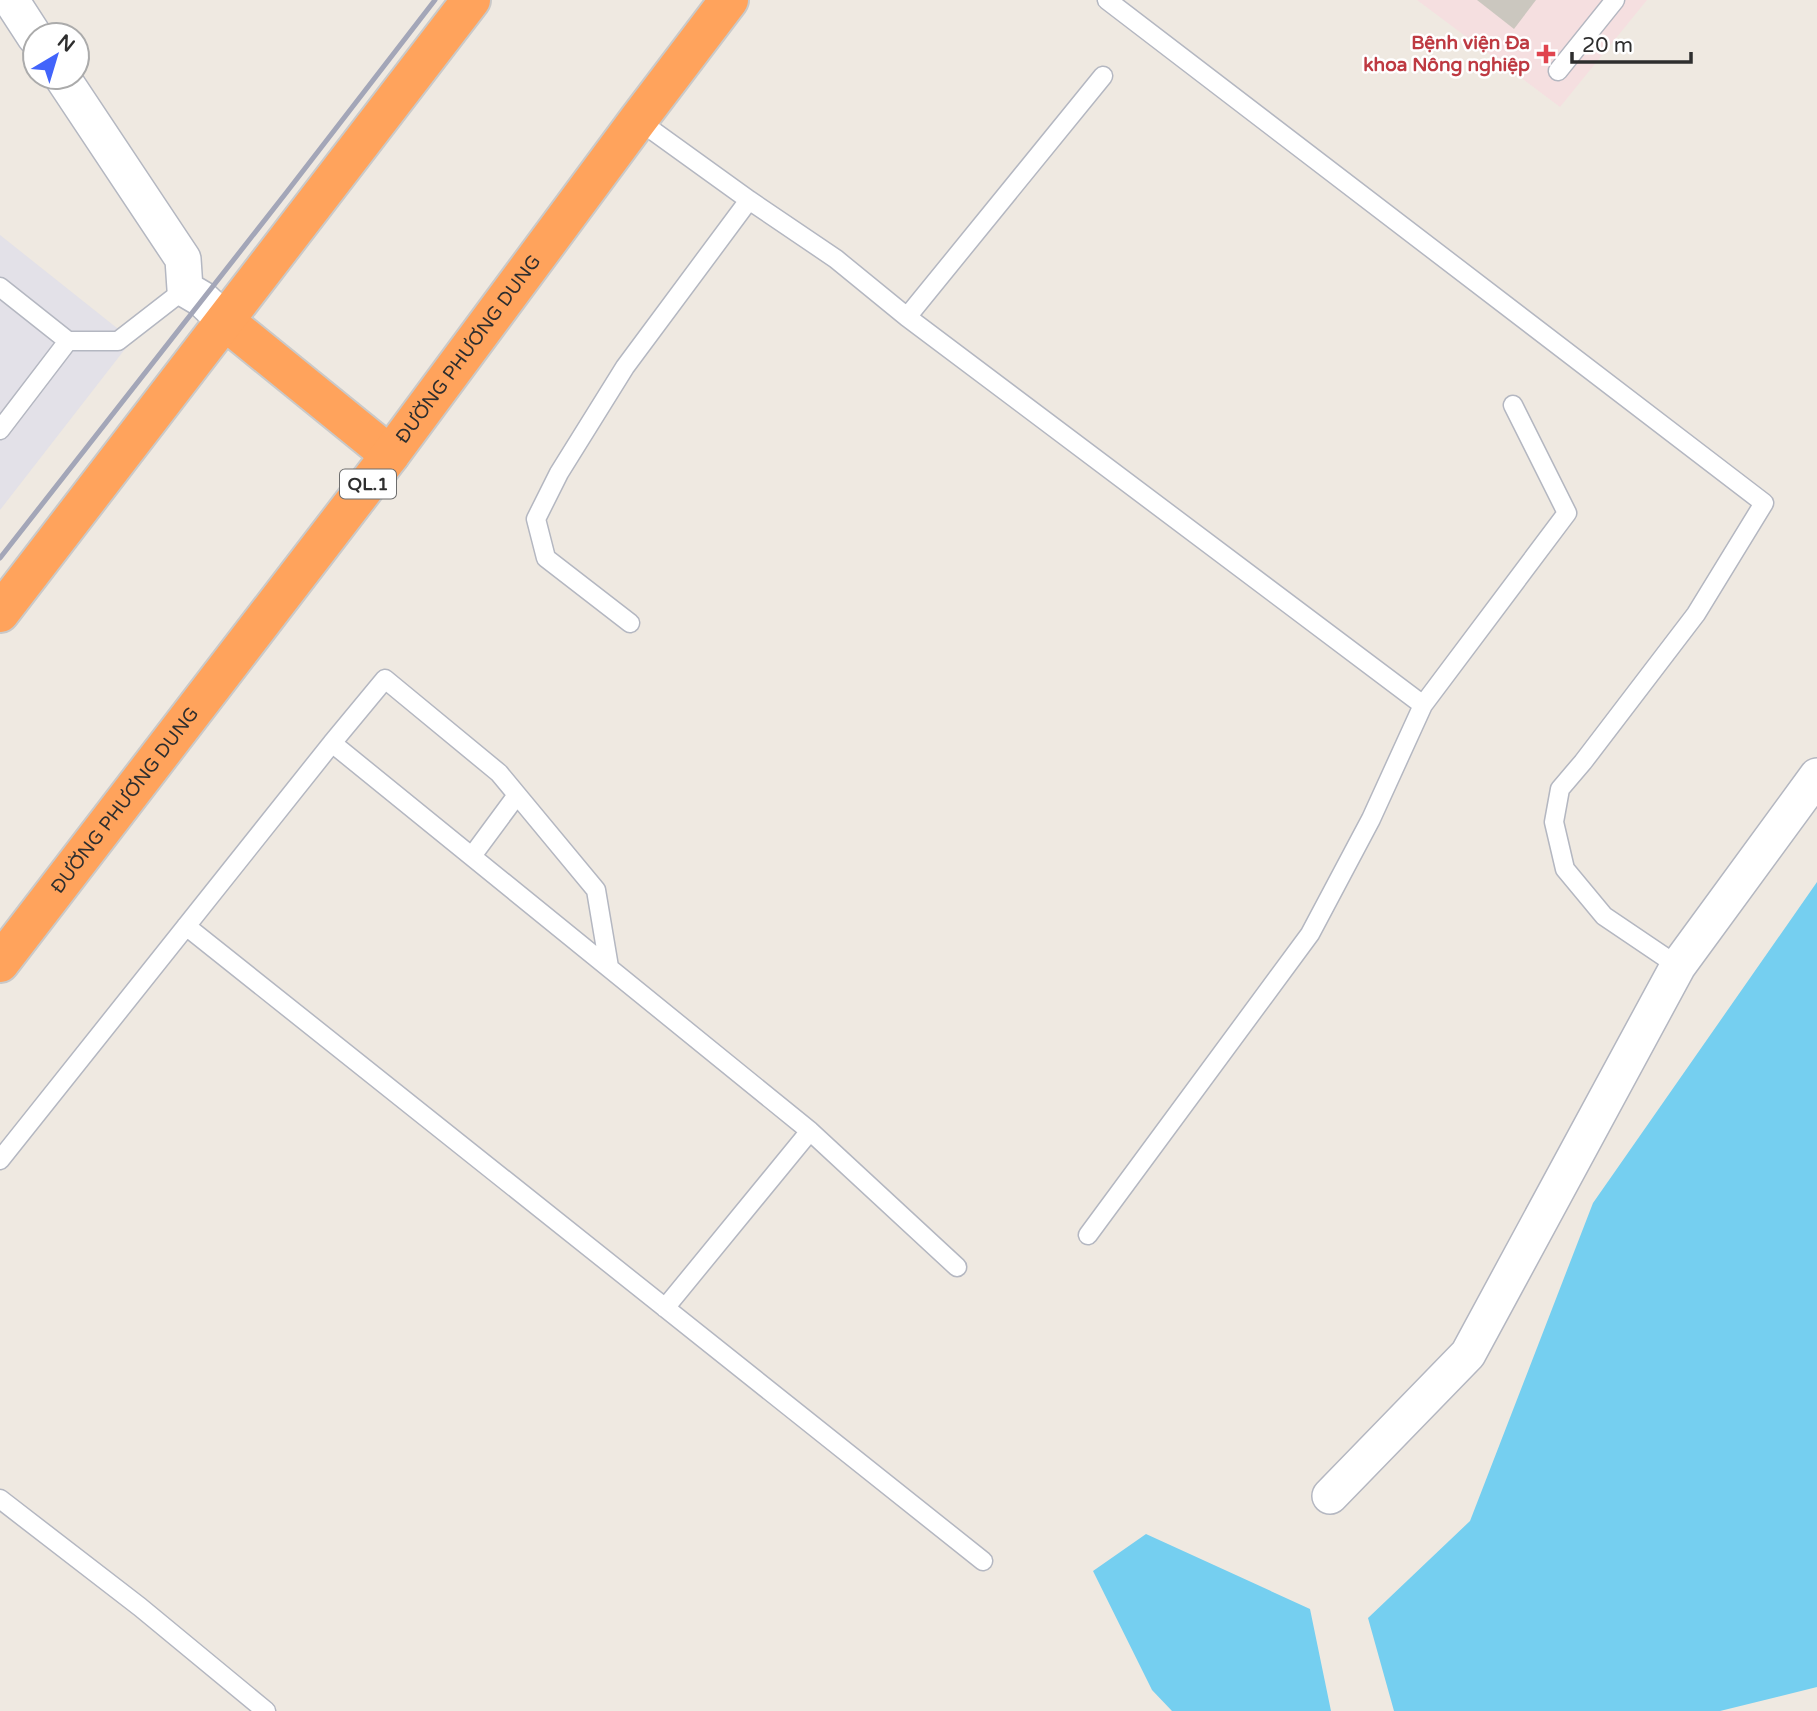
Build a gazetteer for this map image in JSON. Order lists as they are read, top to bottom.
{
  "streets": {
    "highway": ["ĐƯỜNG PHƯƠNG DUNG", "QL.1"]
  },
  "places": {
    "health": ["Bệnh viện Đa khoa Nông nghiệp"]
  },
  "scale_bar": "20 m",
  "north": "top right"
}
